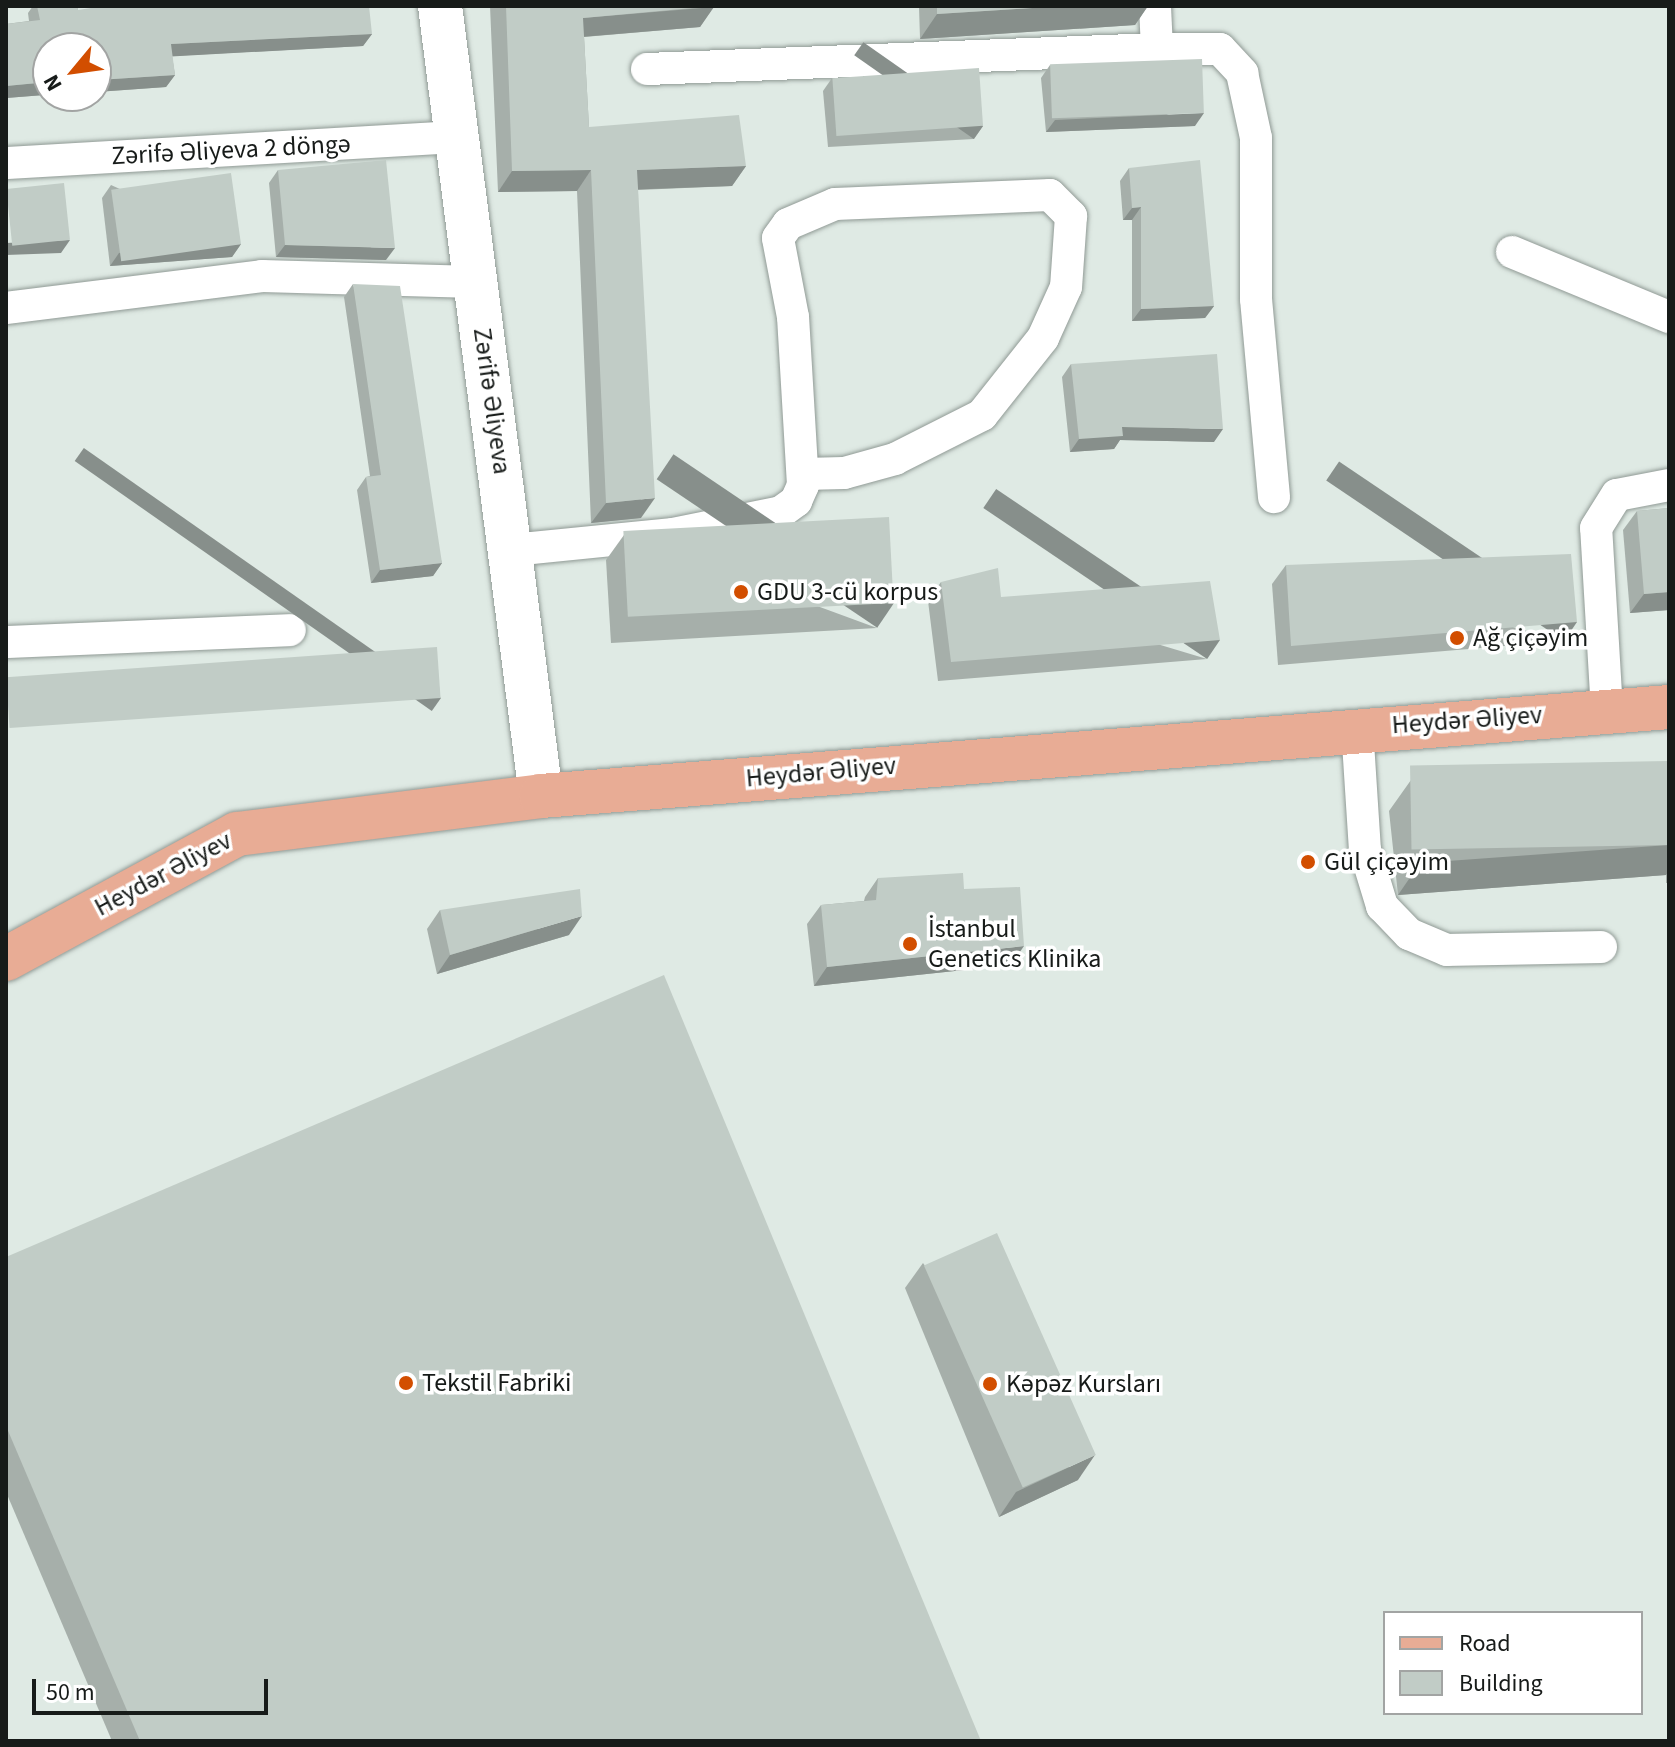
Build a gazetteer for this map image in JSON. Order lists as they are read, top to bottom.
{
  "streets": {
    "main road": ["Heydər Əliyev"],
    "street": ["Zərifə Əliyeva 2 döngə", "Zərifə Əliyeva"]
  },
  "crossings": [
    ["Zərifə Əliyeva 2 döngə", "Zərifə Əliyeva"],
    ["Zərifə Əliyeva", "Heydər Əliyev"]
  ],
  "places": [
    "GDU 3-cü korpus",
    "Ağ çiçəyim",
    "Gül çiçəyim",
    "İstanbul Genetics Klinika",
    "Tekstil Fabriki",
    "Kəpəz Kursları"
  ],
  "legend": ["Road", "Building"],
  "scale_bar": "50 m",
  "north": "bottom left"
}
